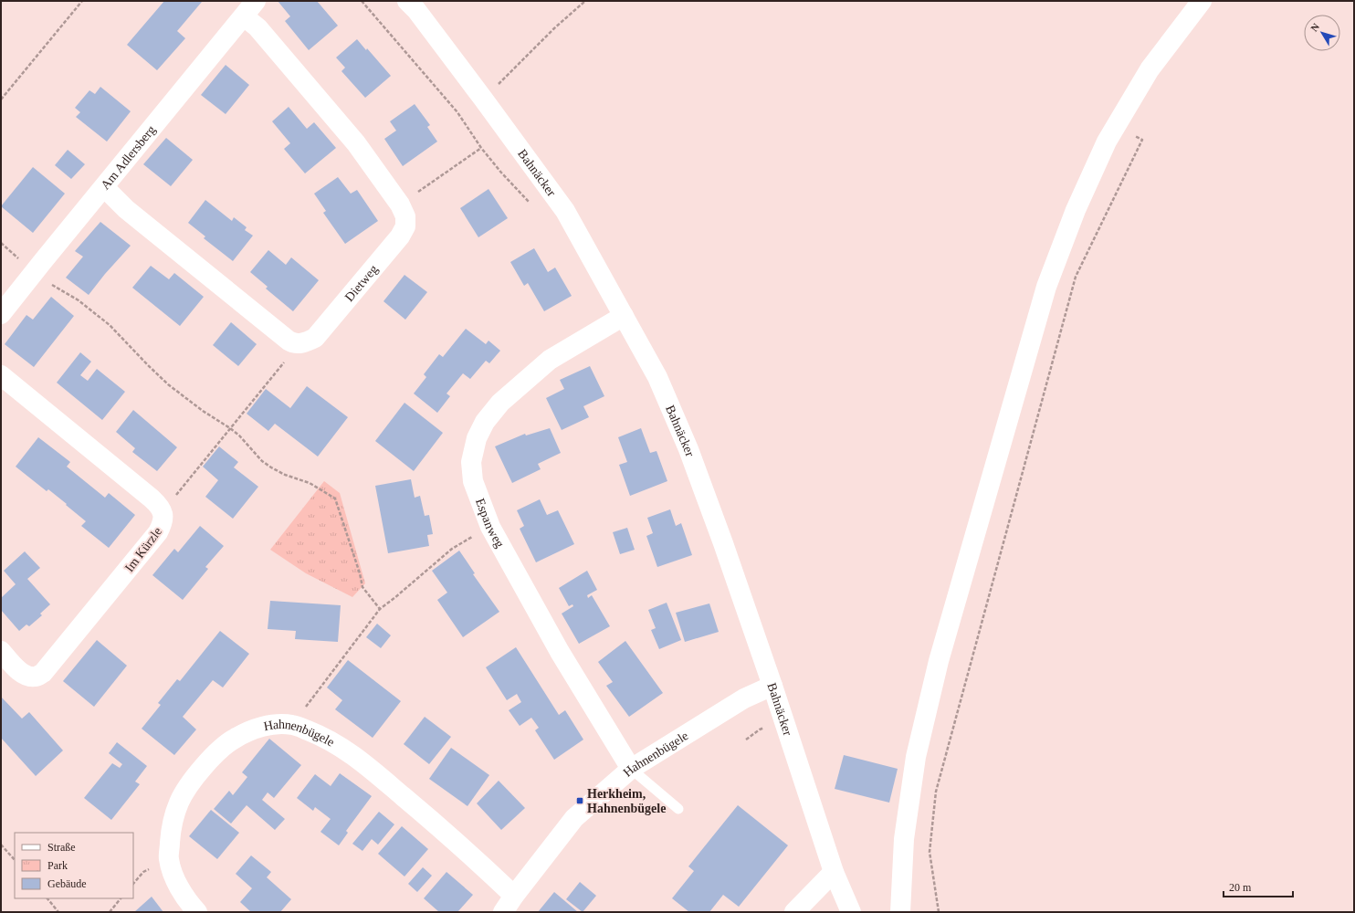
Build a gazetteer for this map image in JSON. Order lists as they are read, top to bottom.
{
  "streets": {
    "street": [
      "Am Adlersberg",
      "Bahnäcker",
      "Dietweg",
      "Espanweg",
      "Im Kürzle",
      "Hahnenbügele"
    ]
  },
  "crossings": [
    ["Am Adlersberg", "Dietweg"],
    ["Bahnäcker", "Espanweg"],
    ["Bahnäcker", "Hahnenbügele"],
    ["Espanweg", "Hahnenbügele"]
  ],
  "places": {
    "transit": ["Herkheim, Hahnenbügele"]
  },
  "legend": ["Straße", "Park", "Gebäude"],
  "scale_bar": "20 m",
  "north": "top left"
}
